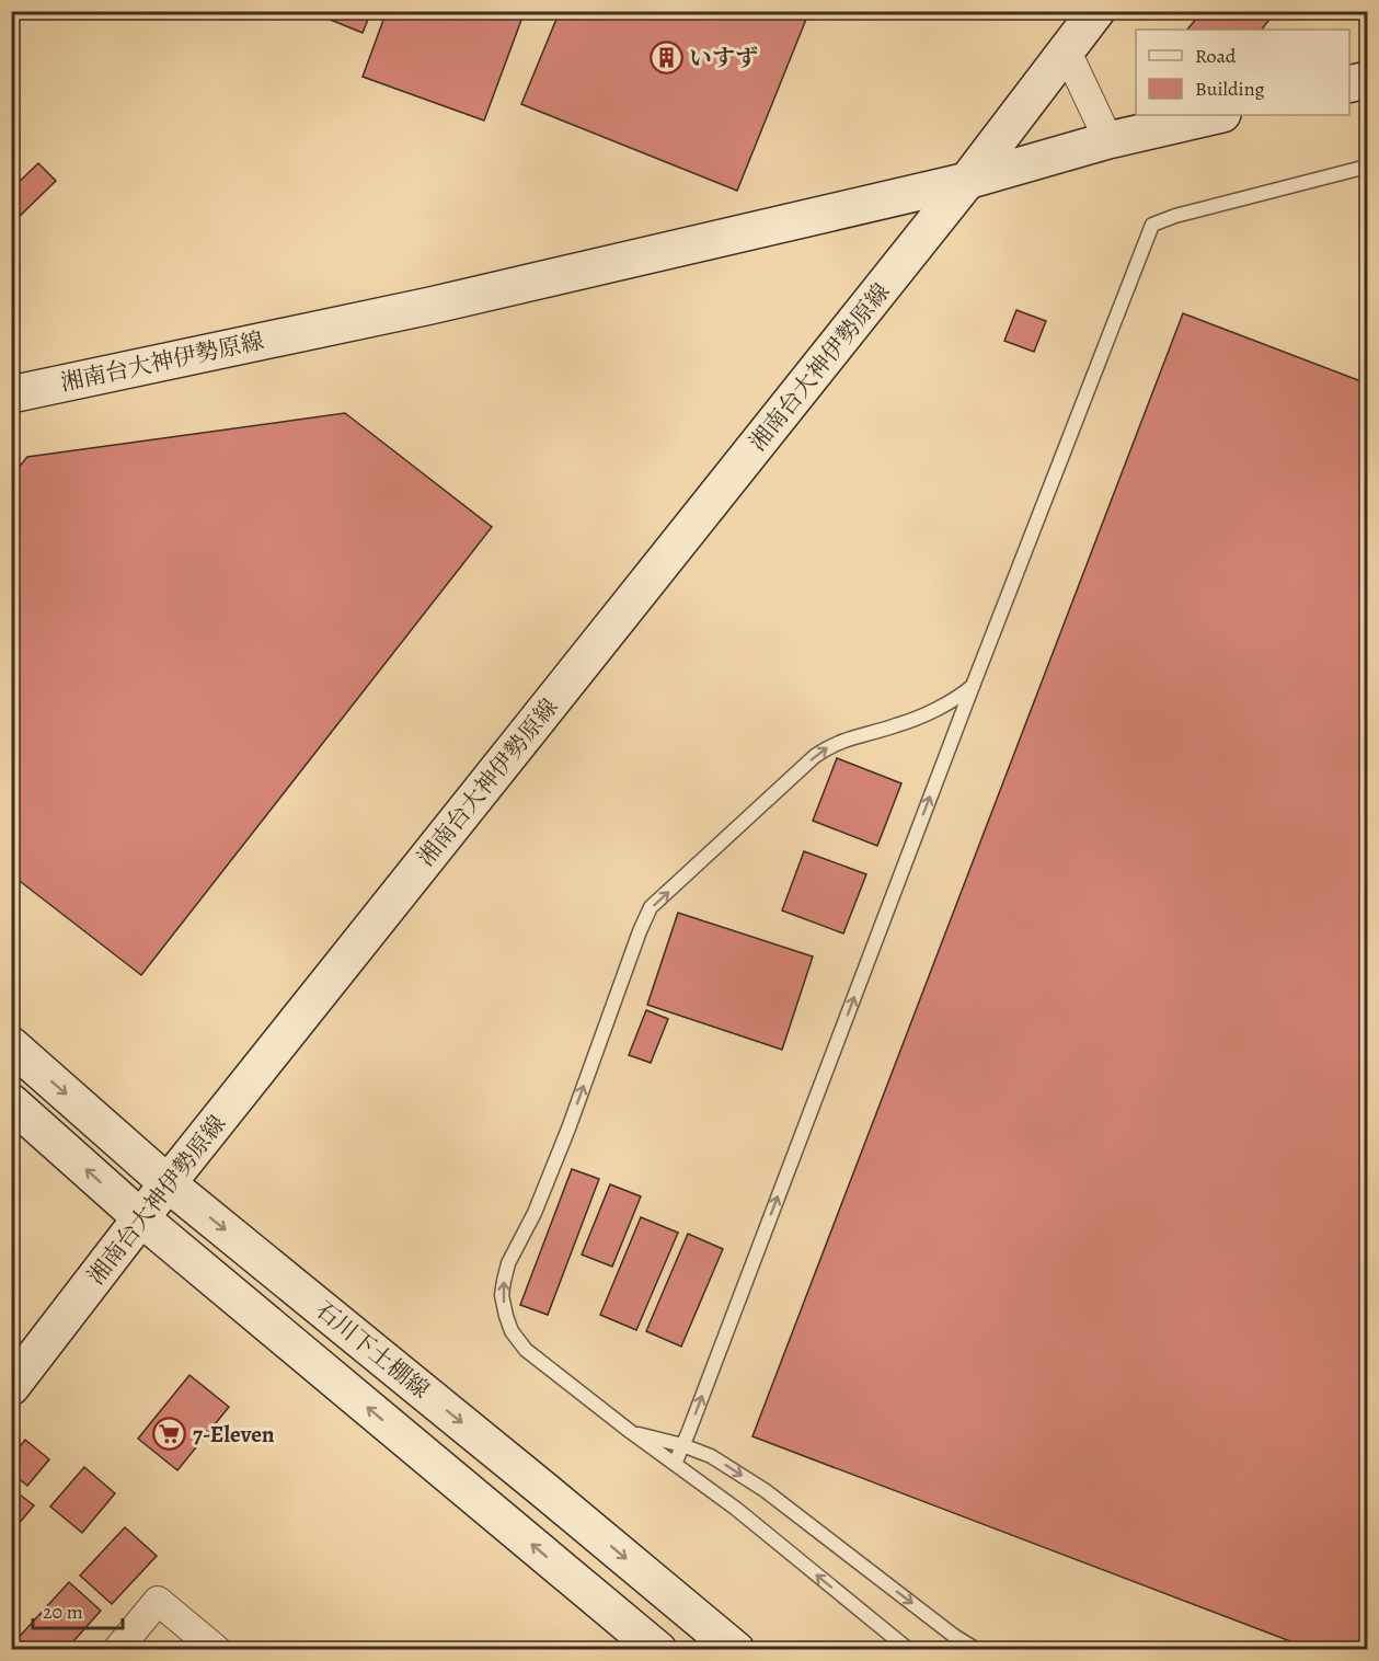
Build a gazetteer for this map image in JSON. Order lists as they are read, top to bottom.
{
  "streets": {
    "street": ["湘南台大神伊勢原線", "石川下土棚線"]
  },
  "crossings": [
    ["湘南台大神伊勢原線", "石川下土棚線"]
  ],
  "places": {
    "building": ["いすず"],
    "supermarket": ["7-Eleven"]
  },
  "legend": ["Road", "Building"],
  "scale_bar": "20 m"
}
